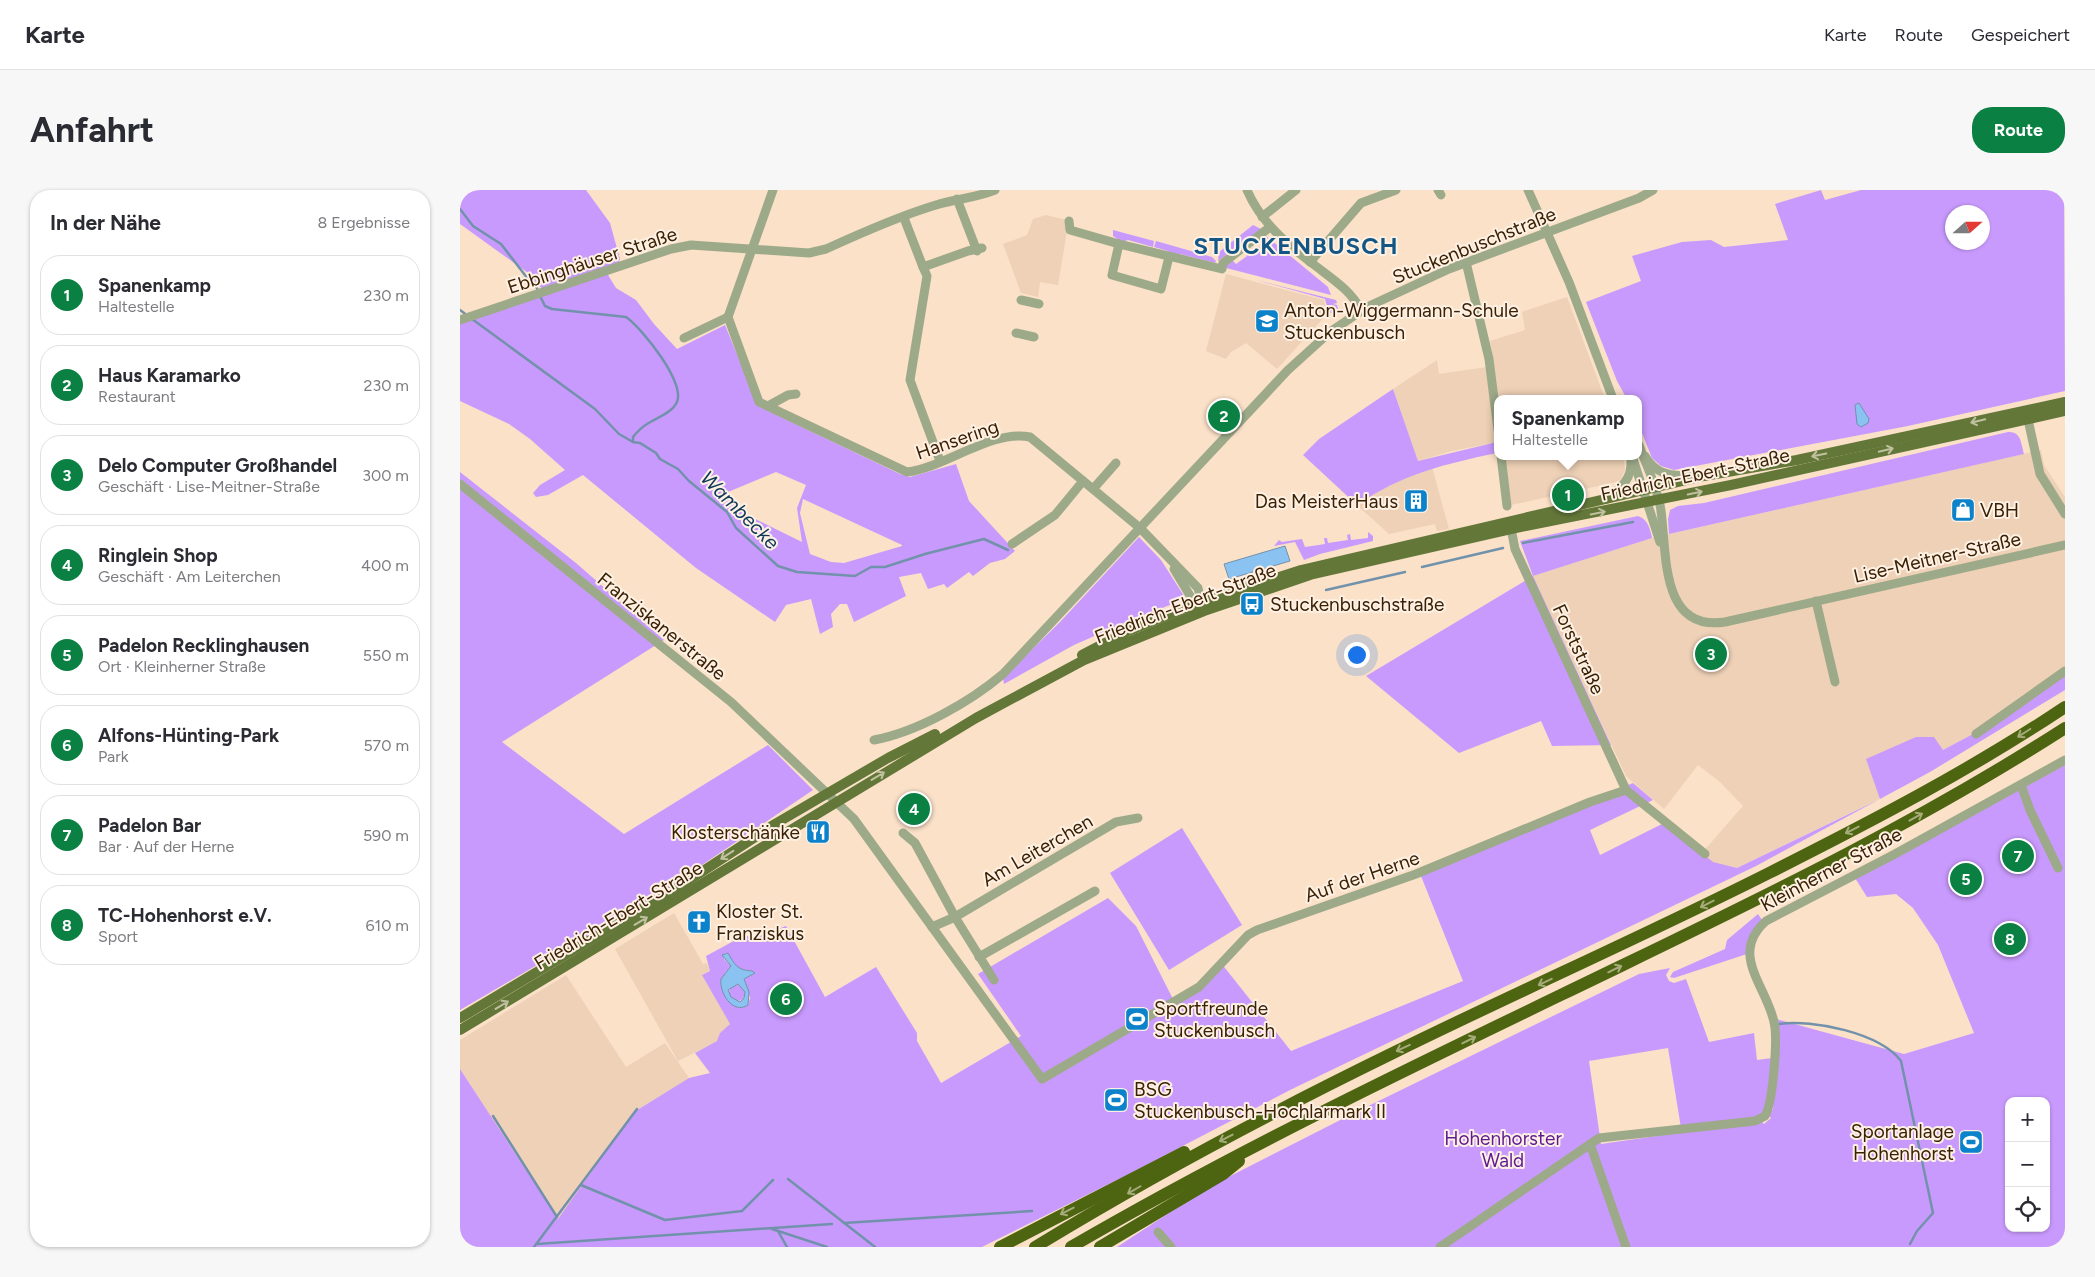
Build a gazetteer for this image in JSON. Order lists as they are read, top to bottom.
{
  "streets": {
    "main road": ["Friedrich-Ebert-Straße"],
    "street": [
      "Stuckenbuschstraße",
      "Ebbinghäuser Straße",
      "Hansering",
      "Lise-Meitner-Straße",
      "Franziskanerstraße",
      "Forststraße",
      "Am Leiterchen",
      "Kleinherner Straße",
      "Auf der Herne"
    ]
  },
  "crossings": [
    ["Stuckenbuschstraße", "Hansering"],
    ["Hansering", "Friedrich-Ebert-Straße"],
    ["Friedrich-Ebert-Straße", "Lise-Meitner-Straße"],
    ["Friedrich-Ebert-Straße", "Franziskanerstraße"],
    ["Friedrich-Ebert-Straße", "Forststraße"],
    ["Forststraße", "Auf der Herne"],
    ["Am Leiterchen", "Auf der Herne"]
  ],
  "districts": ["STUCKENBUSCH"],
  "water": ["Wambecke"],
  "parks": ["Hohenhorster Wald"],
  "places": {
    "school or university": ["Anton-Wiggermann-Schule Stuckenbusch"],
    "building": ["Das MeisterHaus"],
    "shop": ["VBH"],
    "bus stop": ["Stuckenbuschstraße"],
    "restaurant": ["Klosterschänke"],
    "church": ["Kloster St. Franziskus"],
    "sports": ["Sportfreunde Stuckenbusch", "BSG Stuckenbusch-Hochlarmark II", "Sportanlage Hohenhorst"]
  },
  "north": "right",
  "page": {
    "header": "Karte",
    "nav": ["Karte", "Route", "Gespeichert"],
    "buttons": "Route",
    "title": "Anfahrt",
    "heading": ["In der Nähe", "8 Ergebnisse"],
    "list": [
      {
        "mark": "1",
        "name": "Spanenkamp",
        "note": "Haltestelle",
        "value": "230 m"
      },
      {
        "mark": "2",
        "name": "Haus Karamarko",
        "note": "Restaurant",
        "value": "230 m"
      },
      {
        "mark": "3",
        "name": "Delo Computer Großhandel",
        "note": "Geschäft · Lise-Meitner-Straße",
        "value": "300 m"
      },
      {
        "mark": "4",
        "name": "Ringlein Shop",
        "note": "Geschäft · Am Leiterchen",
        "value": "400 m"
      },
      {
        "mark": "5",
        "name": "Padelon Recklinghausen",
        "note": "Ort · Kleinherner Straße",
        "value": "550 m"
      },
      {
        "mark": "6",
        "name": "Alfons-Hünting-Park",
        "note": "Park",
        "value": "570 m"
      },
      {
        "mark": "7",
        "name": "Padelon Bar",
        "note": "Bar · Auf der Herne",
        "value": "590 m"
      },
      {
        "mark": "8",
        "name": "TC-Hohenhorst e.V.",
        "note": "Sport",
        "value": "610 m"
      }
    ],
    "popup": ["Spanenkamp", "Haltestelle"],
    "pins": [
      "2",
      "1",
      "3",
      "4",
      "7",
      "5",
      "8",
      "6"
    ],
    "map_buttons": ["+", "−"]
  }
}
